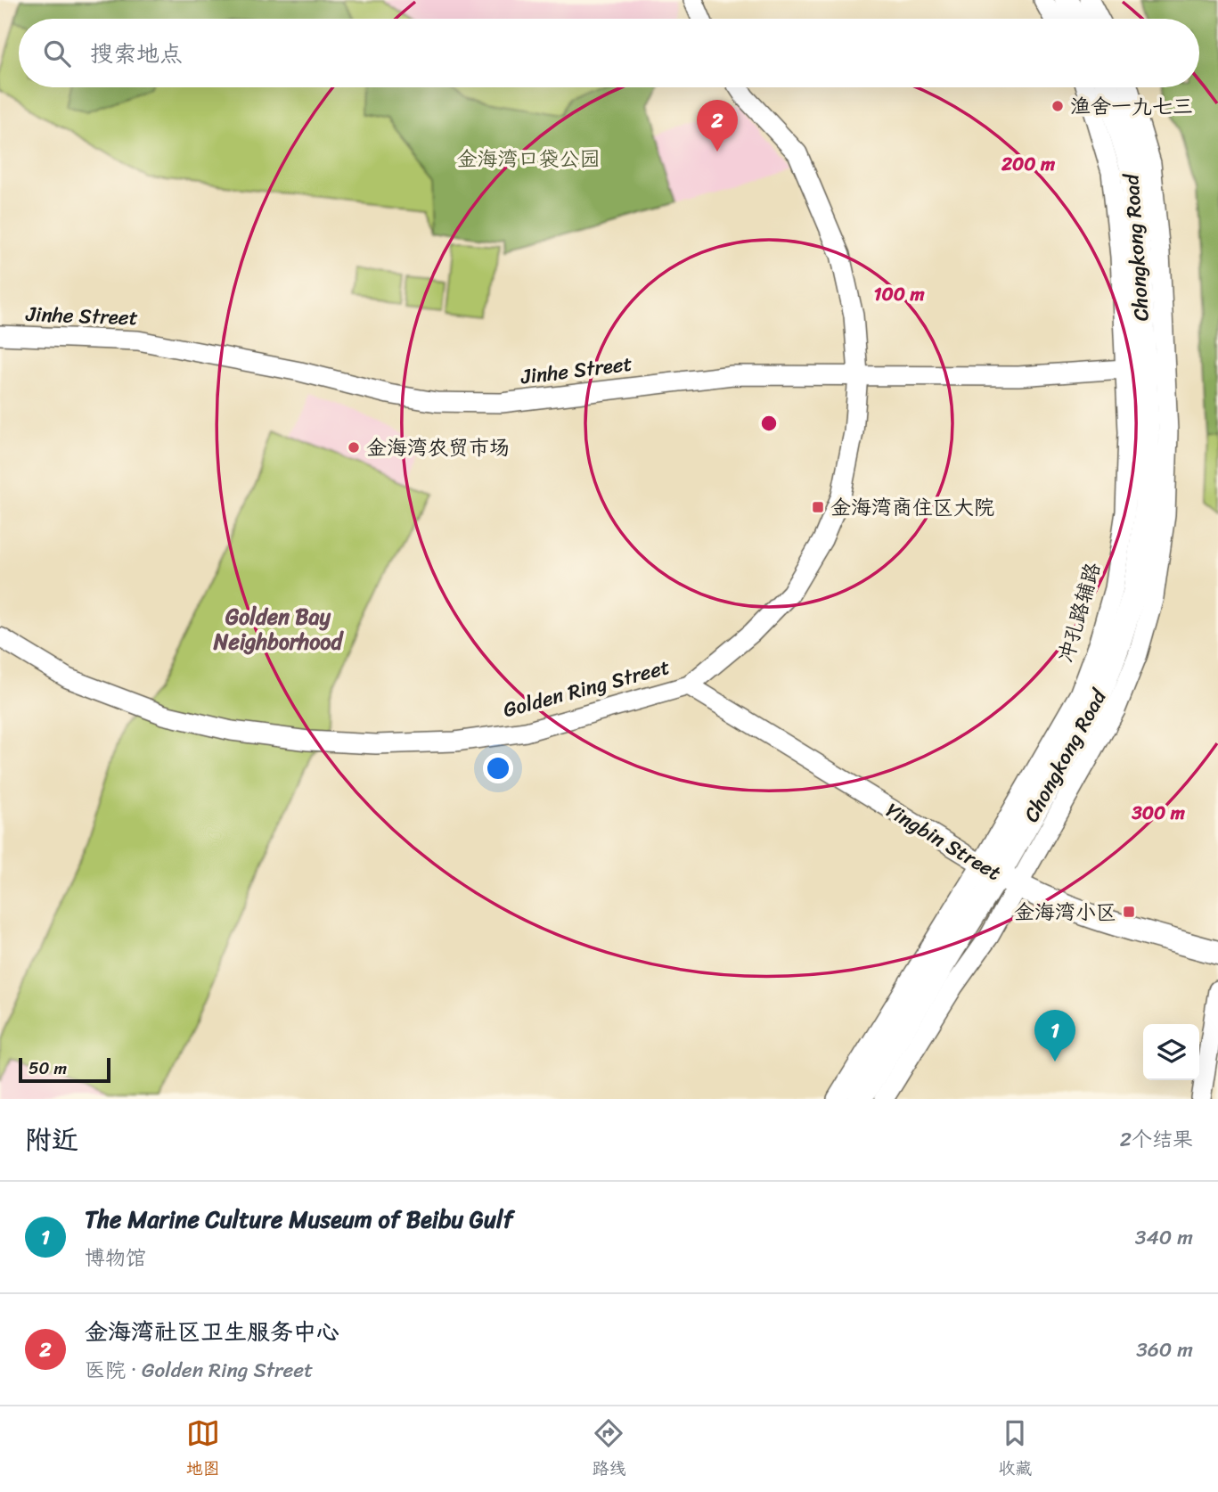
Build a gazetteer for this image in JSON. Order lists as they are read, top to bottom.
{
  "streets": {
    "main road": ["Chongkong Road", "Yingbin Street"],
    "street": ["Jinhe Street", "冲孔路辅路", "Golden Ring Street"]
  },
  "crossings": [
    ["Chongkong Road", "Jinhe Street"],
    ["Chongkong Road", "冲孔路辅路"],
    ["Chongkong Road", "Yingbin Street"],
    ["Jinhe Street", "冲孔路辅路"],
    ["Jinhe Street", "Golden Ring Street"],
    ["Golden Ring Street", "Yingbin Street"]
  ],
  "districts": ["Golden Bay Neighborhood"],
  "parks": ["金海湾口袋公园"],
  "places": {
    "other": ["渔舍一九七三", "金海湾农贸市场"],
    "transit": ["金海湾商住区大院", "金海湾小区"]
  },
  "scale_bar": "50 m",
  "page": {
    "search": "搜索地点",
    "pins": ["2", "1"],
    "scale": "50 m",
    "heading": ["附近", "2个结果"],
    "list": [
      {
        "mark": "1",
        "name": "The Marine Culture Museum of Beibu Gulf",
        "note": "博物馆",
        "value": "340 m"
      },
      {
        "mark": "2",
        "name": "金海湾社区卫生服务中心",
        "note": "医院 · Golden Ring Street",
        "value": "360 m"
      }
    ],
    "nav": ["地图", "路线", "收藏"]
  },
  "rings": ["200 m", "100 m", "300 m"]
}
